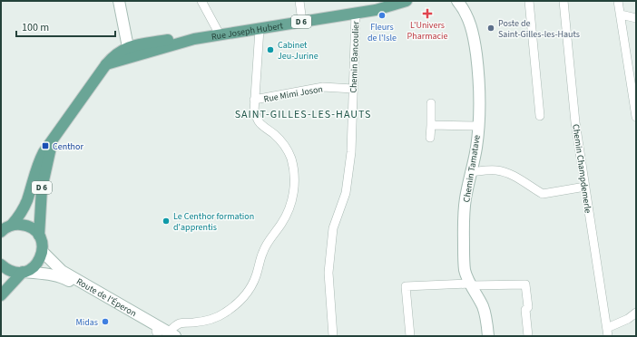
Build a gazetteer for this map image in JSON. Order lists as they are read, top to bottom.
{
  "streets": {
    "main road": ["D 6", "Rue Joseph Hubert"],
    "street": [
      "Chemin Bancoulier",
      "Rue Mimi Joson",
      "Chemin Tamatave",
      "Chemin Champdemerle",
      "Route de l'Éperon"
    ]
  },
  "crossings": [
    ["Rue Joseph Hubert", "Chemin Bancoulier"],
    ["Rue Joseph Hubert", "Rue Mimi Joson"],
    ["Rue Joseph Hubert", "Route de l'Éperon"],
    ["Chemin Bancoulier", "Rue Mimi Joson"],
    ["Rue Mimi Joson", "Route de l'Éperon"]
  ],
  "districts": ["SAINT-GILLES-LES-HAUTS"],
  "places": {
    "health": ["L'Univers Pharmacie"],
    "other": [
      "Fleurs de l'Isle",
      "Poste de Saint-Gilles-les-Hauts",
      "Cabinet Jeu-Jurine",
      "Le Centhor formation d'apprentis",
      "Midas"
    ],
    "transit": ["Centhor"]
  },
  "scale_bar": "100 m"
}
